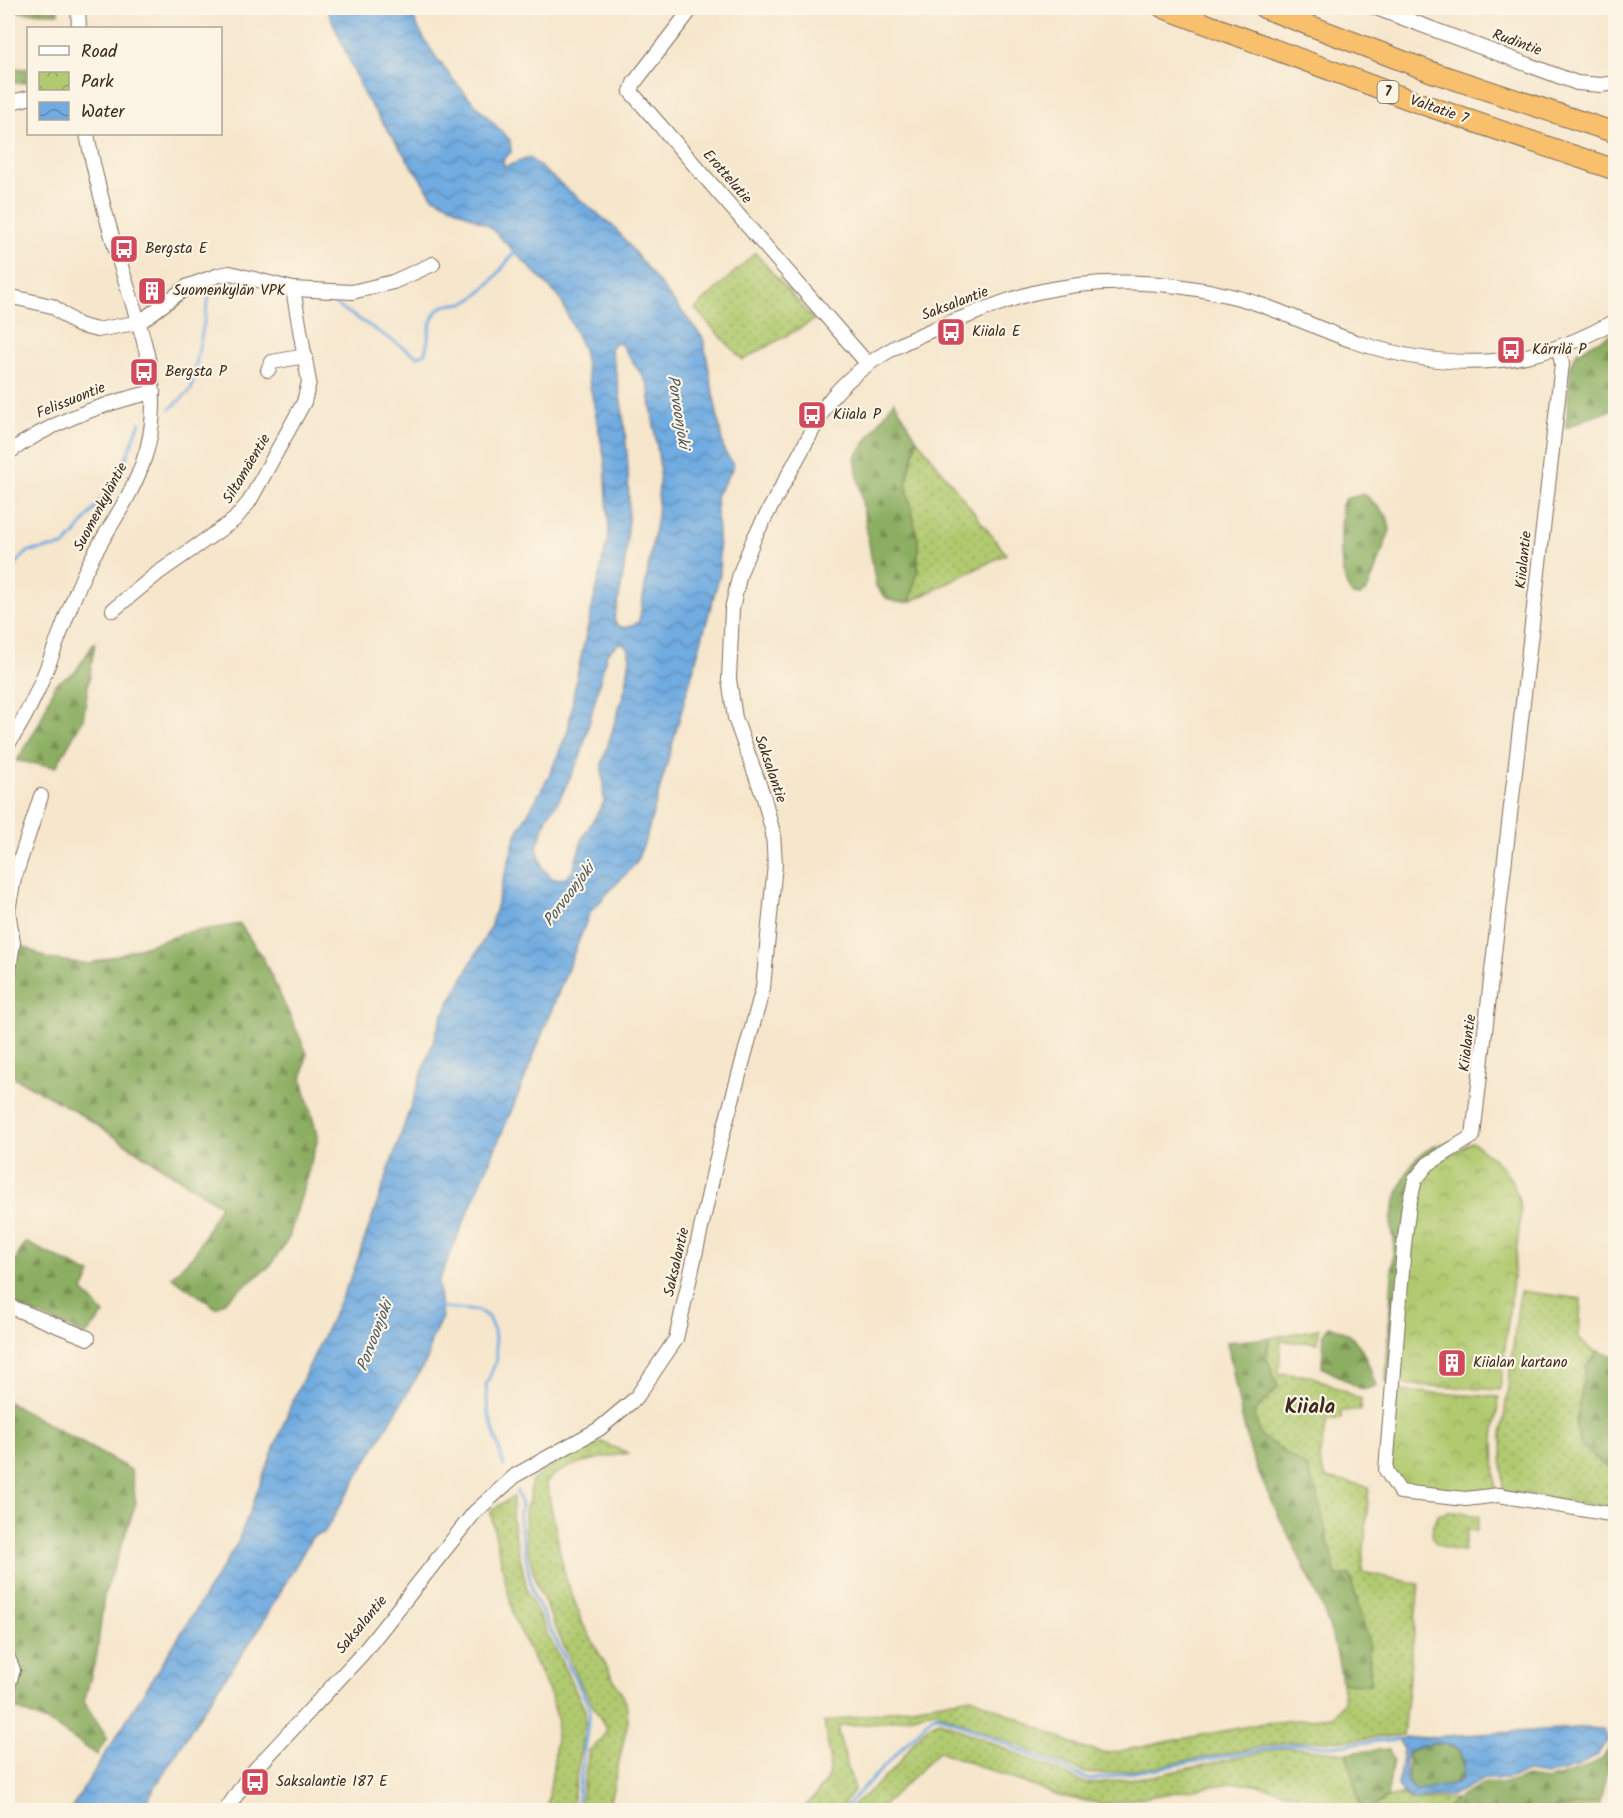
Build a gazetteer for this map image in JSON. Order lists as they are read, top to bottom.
{
  "streets": {
    "highway": ["7", "Valtatie 7"],
    "street": [
      "Rudintie",
      "Erottelutie",
      "Saksalantie",
      "Felissuontie",
      "Siltamäentie",
      "Suomenkyläntie",
      "Kiialantie"
    ]
  },
  "crossings": [
    ["Erottelutie", "Saksalantie"],
    ["Saksalantie", "Kiialantie"],
    ["Felissuontie", "Suomenkyläntie"]
  ],
  "districts": ["Kiiala"],
  "water": ["Porvoonjoki"],
  "places": {
    "bus stop": [
      "Bergsta E",
      "Kiiala E",
      "Kärrilä P",
      "Bergsta P",
      "Kiiala P",
      "Saksalantie 187 E"
    ],
    "building": ["Suomenkylän VPK", "Kiialan kartano"]
  },
  "legend": ["Road", "Park", "Water"]
}
